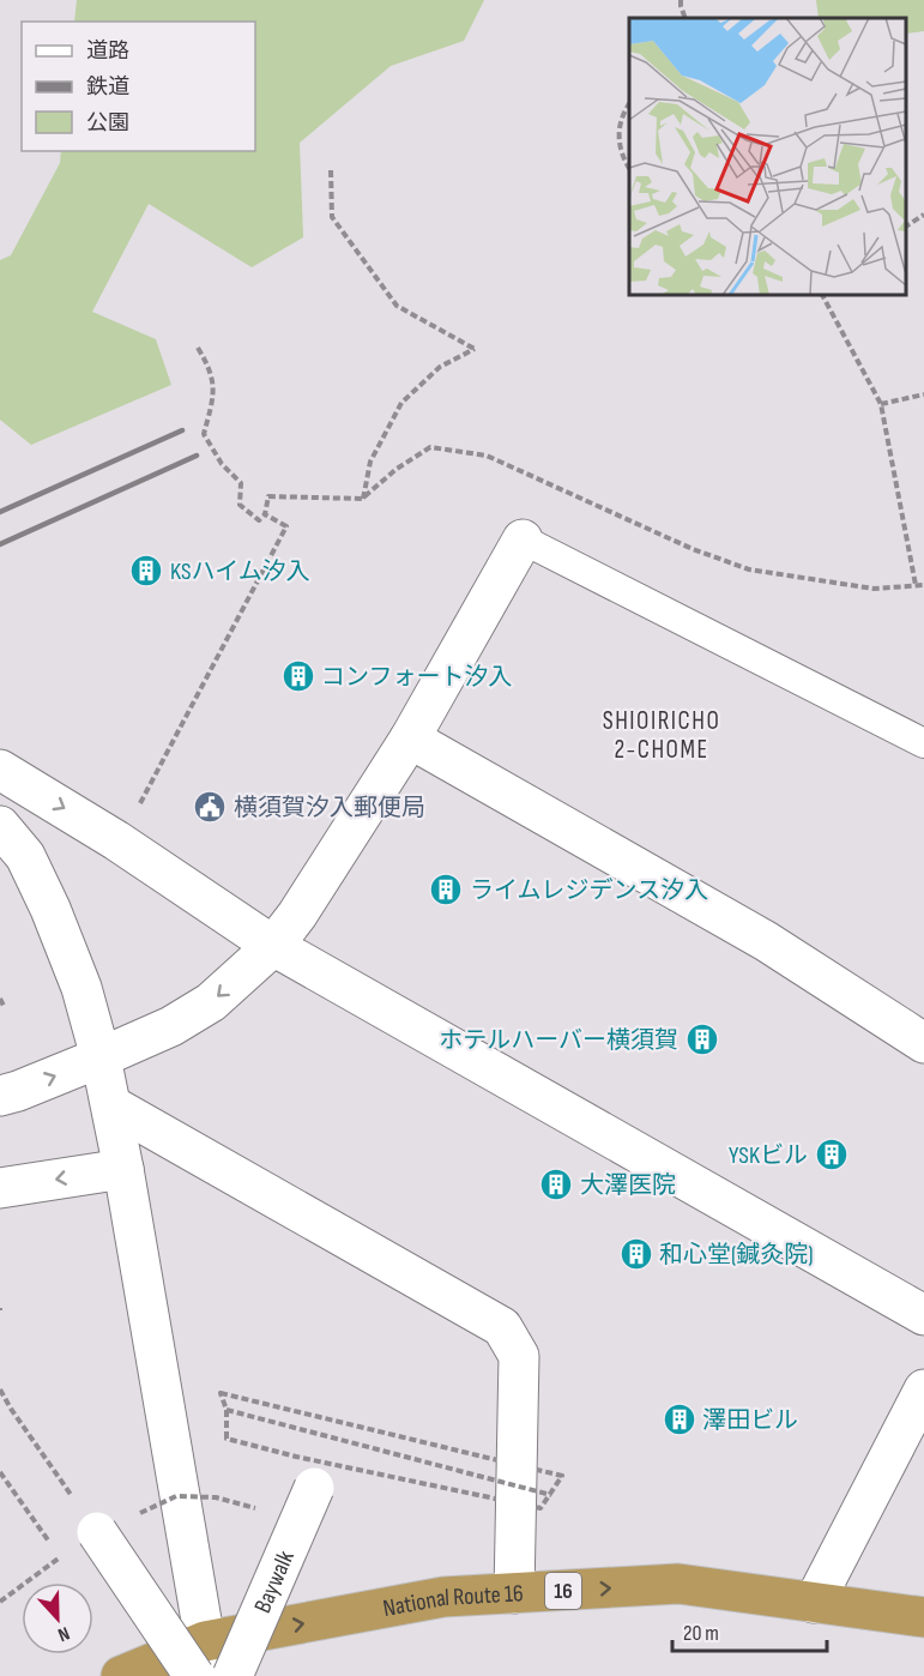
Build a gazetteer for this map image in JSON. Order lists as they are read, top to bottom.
{
  "streets": {
    "highway": ["16", "National Route 16"],
    "street": ["Baywalk"]
  },
  "one_way": ["National Route 16"],
  "districts": ["SHIOIRICHO 2-CHOME"],
  "places": {
    "building": [
      "KSハイム汐入",
      "コンフォート汐入",
      "ライムレジデンス汐入",
      "ホテルハーバー横須賀",
      "YSKビル",
      "大澤医院",
      "和心堂(鍼灸院)",
      "澤田ビル"
    ],
    "public building": ["横須賀汐入郵便局"]
  },
  "legend": ["道路", "鉄道", "公園"],
  "scale_bar": "20 m",
  "north": "bottom"
}
